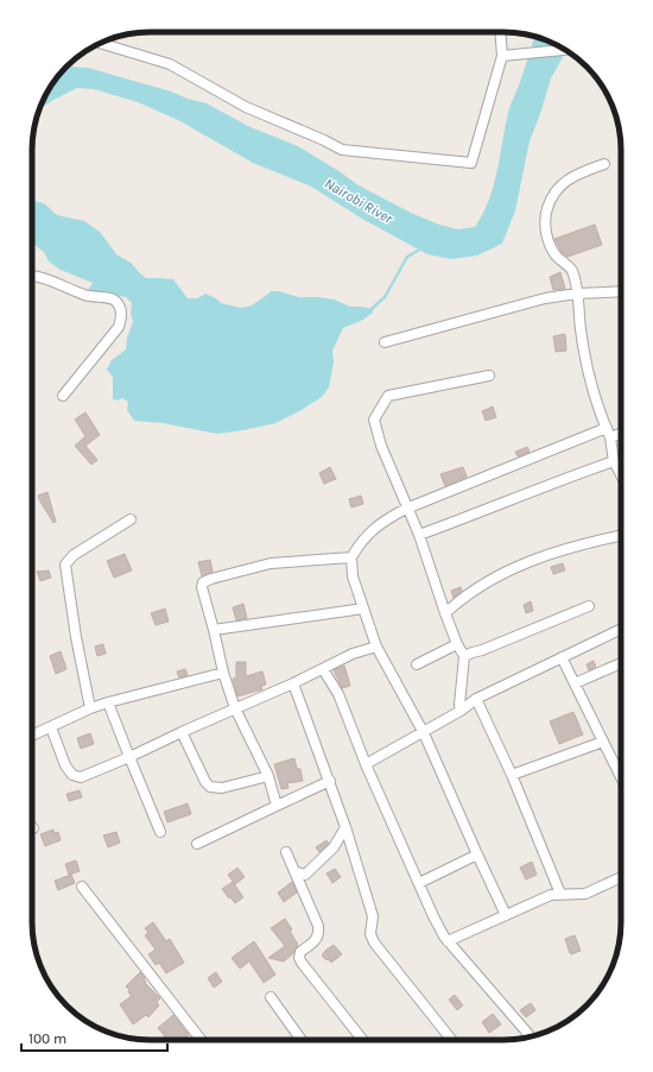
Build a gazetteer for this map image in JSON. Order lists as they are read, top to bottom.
{
  "water": ["Nairobi River"],
  "scale_bar": "100 m"
}
